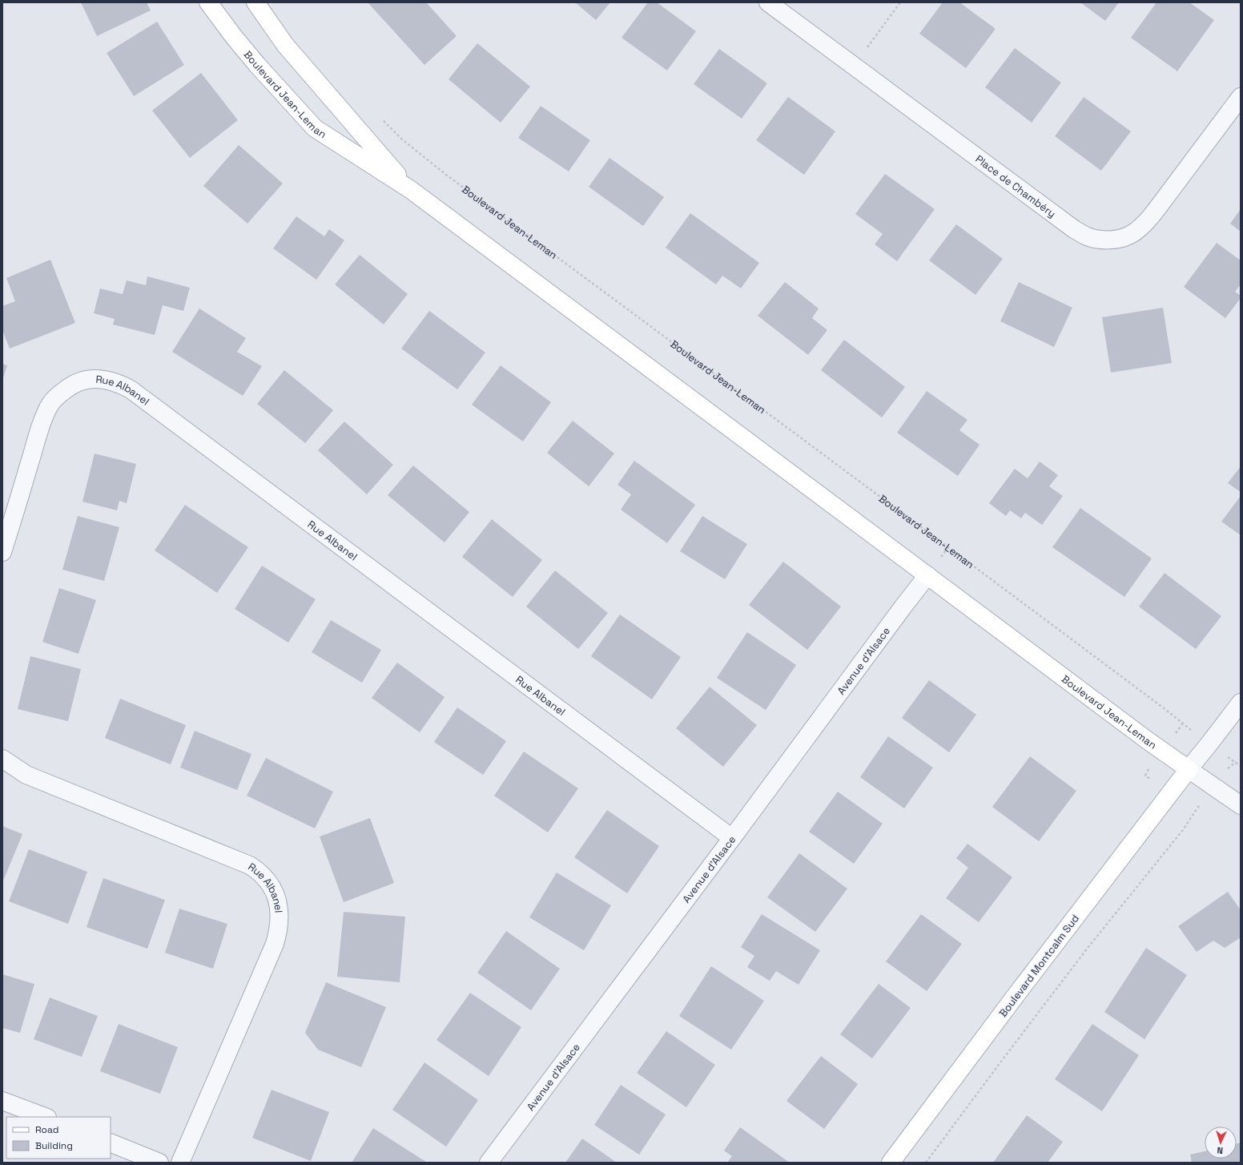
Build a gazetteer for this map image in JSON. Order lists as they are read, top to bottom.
{
  "streets": {
    "street": [
      "Boulevard Jean-Leman",
      "Place de Chambéry",
      "Rue Albanel",
      "Avenue d'Alsace",
      "Boulevard Montcalm Sud"
    ]
  },
  "crossings": [
    ["Boulevard Jean-Leman", "Avenue d'Alsace"],
    ["Boulevard Jean-Leman", "Boulevard Montcalm Sud"],
    ["Rue Albanel", "Avenue d'Alsace"]
  ],
  "legend": ["Road", "Building"],
  "north": "bottom"
}
